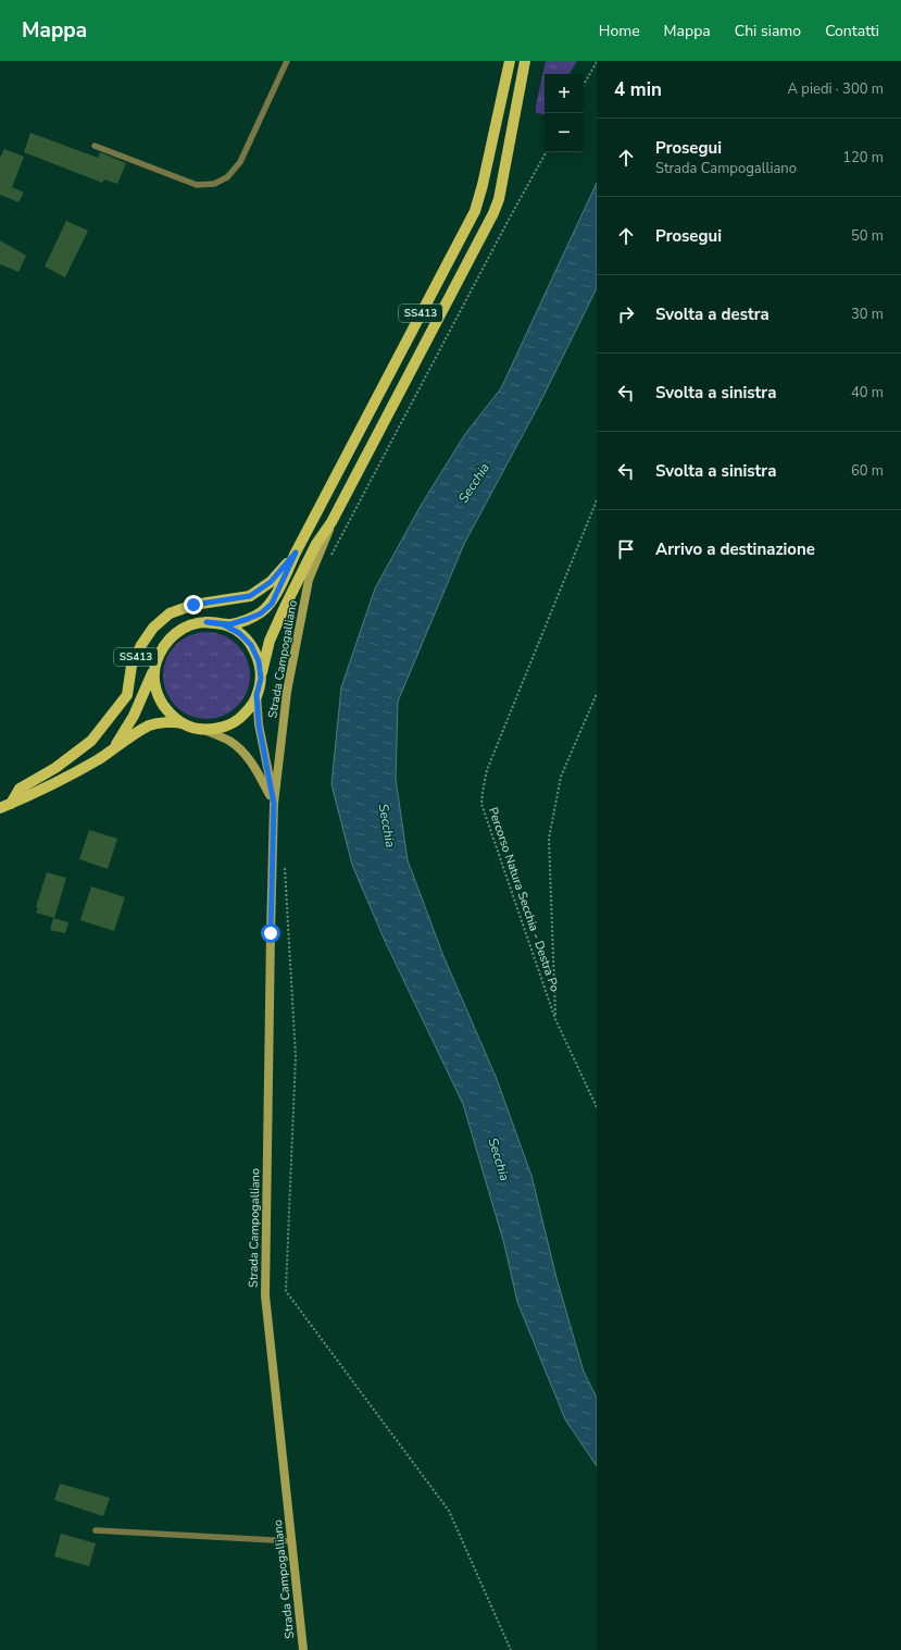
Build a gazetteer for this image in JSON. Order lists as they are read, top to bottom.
{
  "streets": {
    "main road": ["SS413", "Strada Campogalliano"],
    "path": ["Percorso Natura Secchia - Destra Po"]
  },
  "crossings": [
    ["SS413", "Strada Campogalliano"]
  ],
  "water": ["Secchia"],
  "page": {
    "header": "Mappa",
    "nav": [
      "Home",
      "Mappa",
      "Chi siamo",
      "Contatti"
    ],
    "heading": ["4 min", "A piedi · 300 m"],
    "map_buttons": ["+", "−"],
    "list": [
      ["Prosegui", "Strada Campogalliano", "120 m"],
      ["Prosegui", "50 m"],
      ["Svolta a destra", "30 m"],
      ["Svolta a sinistra", "40 m"],
      ["Svolta a sinistra", "60 m"],
      "Arrivo a destinazione"
    ]
  }
}
